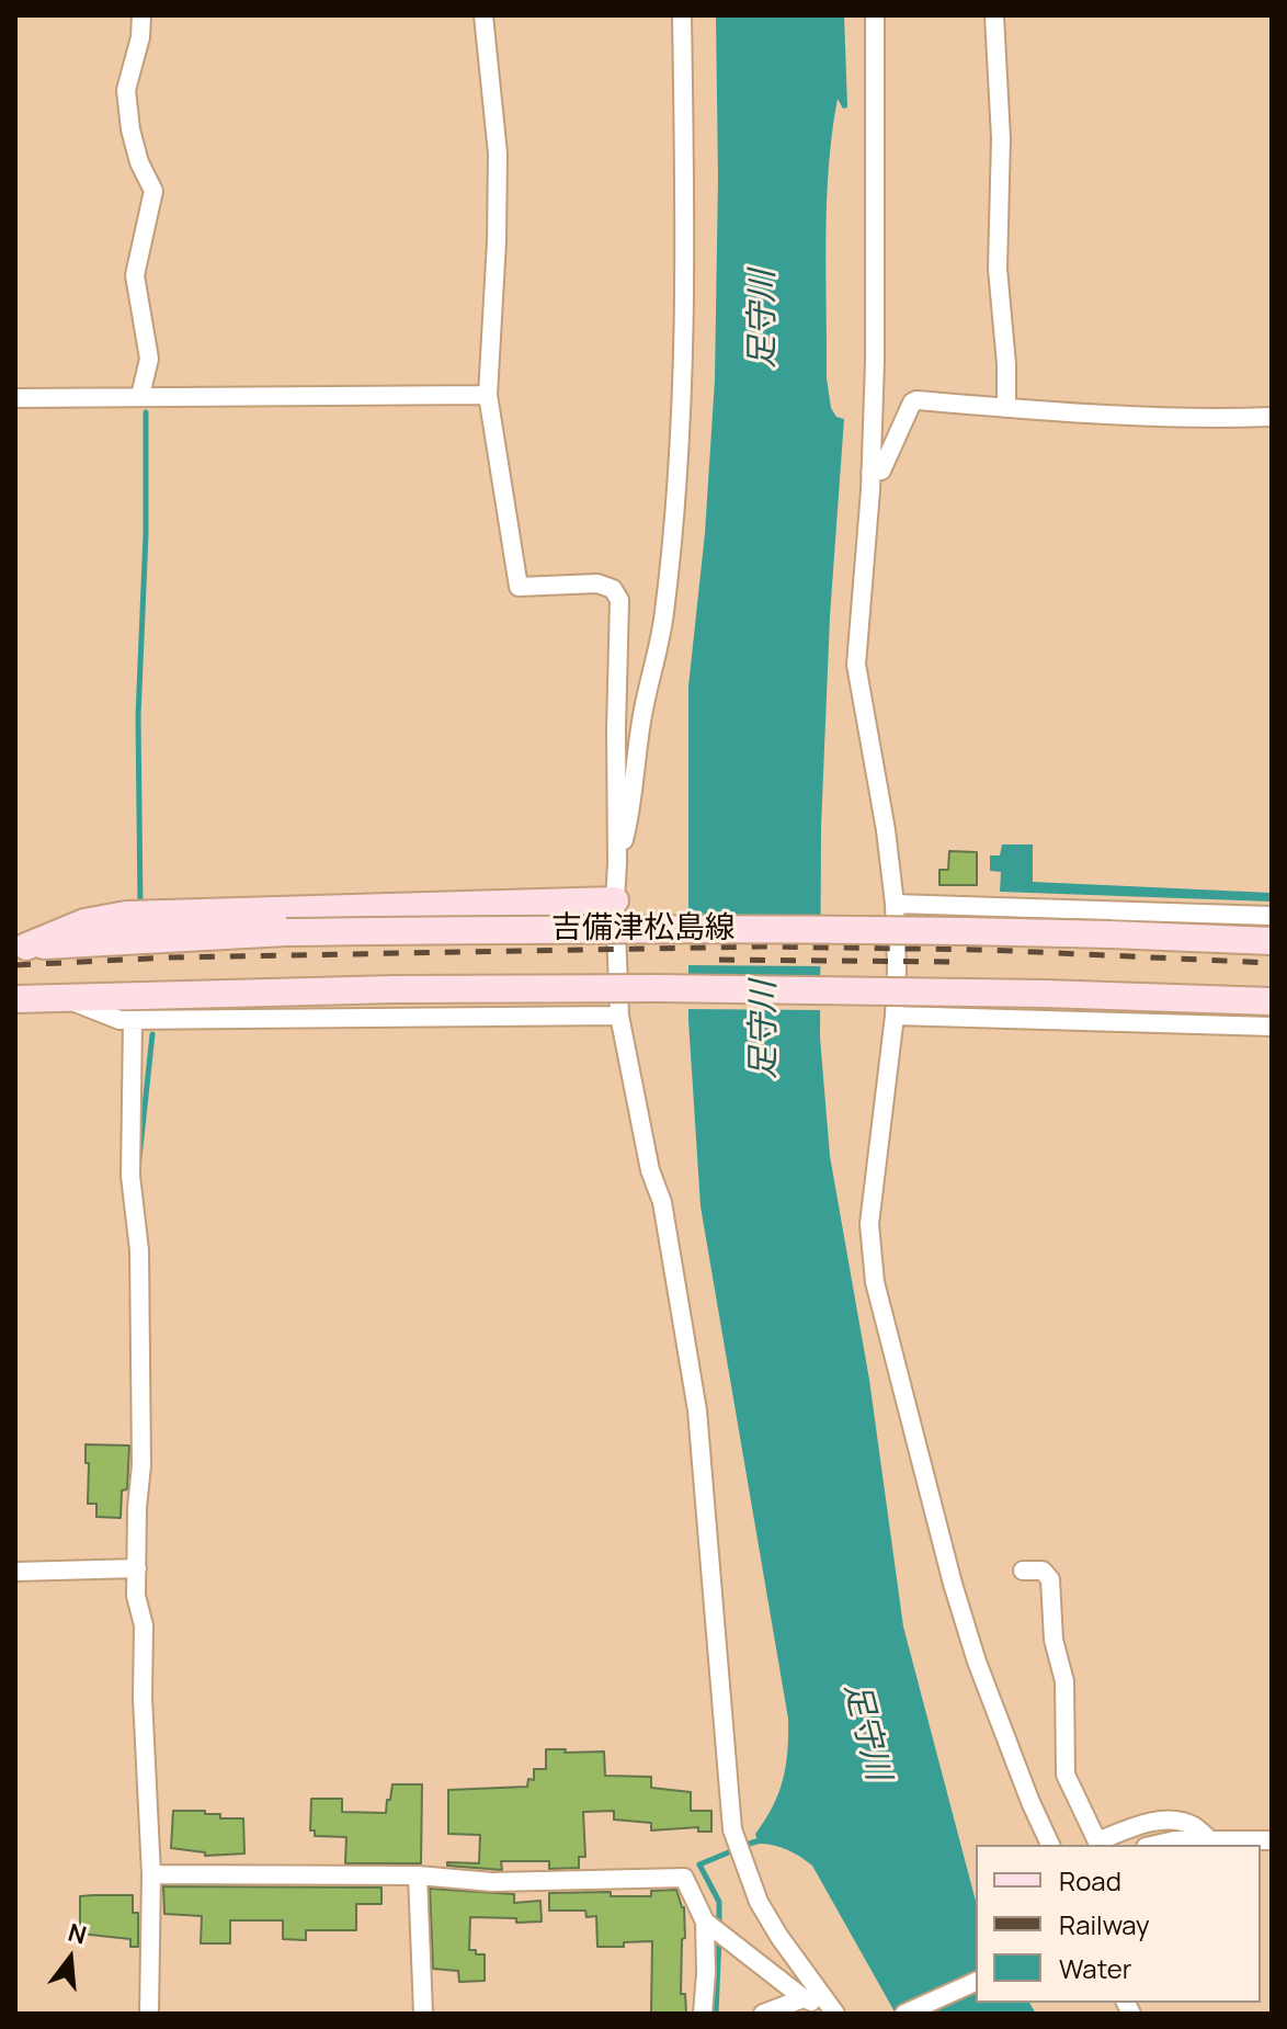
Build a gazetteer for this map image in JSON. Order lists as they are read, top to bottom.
{
  "streets": {
    "main road": ["吉備津松島線"]
  },
  "water": ["足守川"],
  "legend": ["Road", "Railway", "Water"],
  "north": "top"
}
